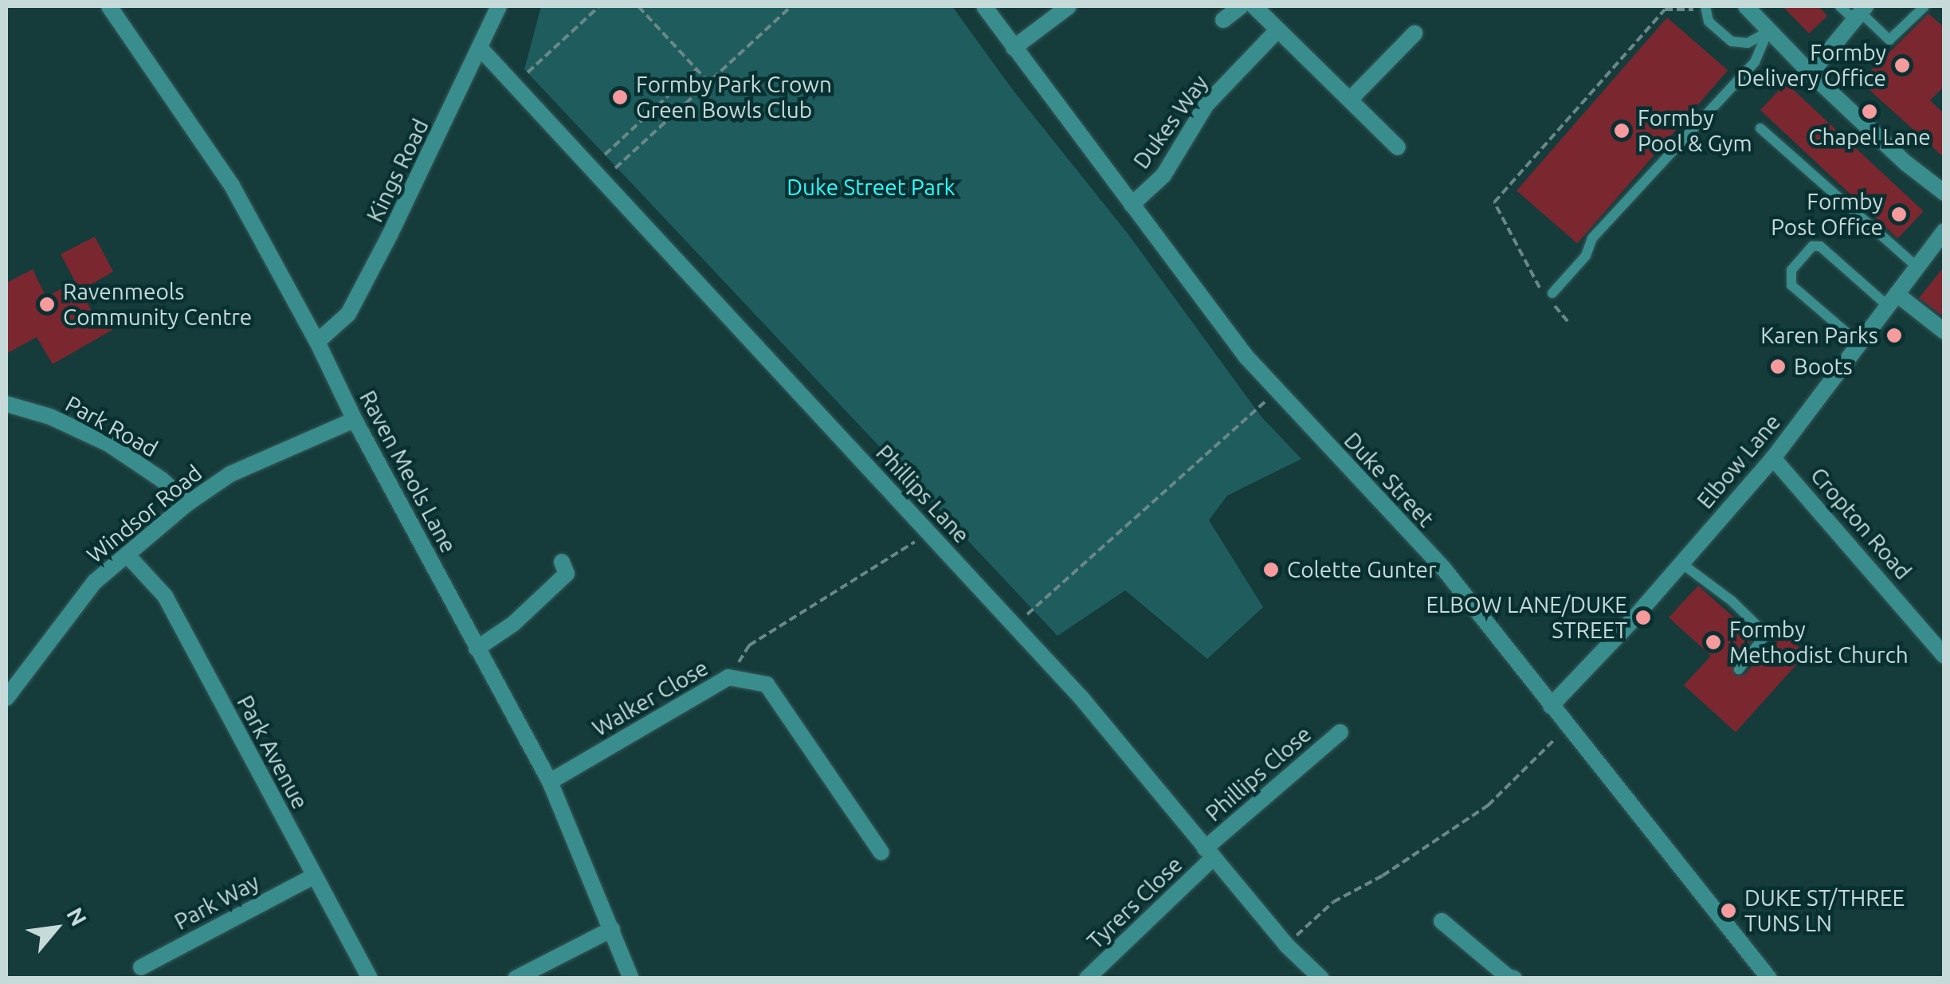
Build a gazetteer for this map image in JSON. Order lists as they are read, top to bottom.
{
  "streets": {
    "street": [
      "Dukes Way",
      "Kings Road",
      "Park Road",
      "Elbow Lane",
      "Raven Meols Lane",
      "Duke Street",
      "Phillips Lane",
      "Windsor Road",
      "Cropton Road",
      "Walker Close",
      "Park Avenue",
      "Phillips Close",
      "Park Way",
      "Tyrers Close"
    ]
  },
  "crossings": [
    ["Dukes Way", "Duke Street"],
    ["Kings Road", "Raven Meols Lane"],
    ["Kings Road", "Phillips Lane"],
    ["Park Road", "Windsor Road"],
    ["Elbow Lane", "Duke Street"],
    ["Elbow Lane", "Cropton Road"],
    ["Raven Meols Lane", "Windsor Road"],
    ["Raven Meols Lane", "Walker Close"],
    ["Phillips Lane", "Phillips Close"],
    ["Phillips Lane", "Tyrers Close"],
    ["Windsor Road", "Park Avenue"],
    ["Park Avenue", "Park Way"],
    ["Phillips Close", "Tyrers Close"]
  ],
  "parks": ["Duke Street Park"],
  "places": [
    "Formby Delivery Office",
    "Formby Park Crown Green Bowls Club",
    "Chapel Lane",
    "Formby Pool & Gym",
    "Formby Post Office",
    "Ravenmeols Community Centre",
    "Karen Parks",
    "Boots",
    "Colette Gunter",
    "ELBOW LANE/DUKE STREET",
    "Formby Methodist Church",
    "DUKE ST/THREE TUNS LN"
  ],
  "north": "top right"
}
